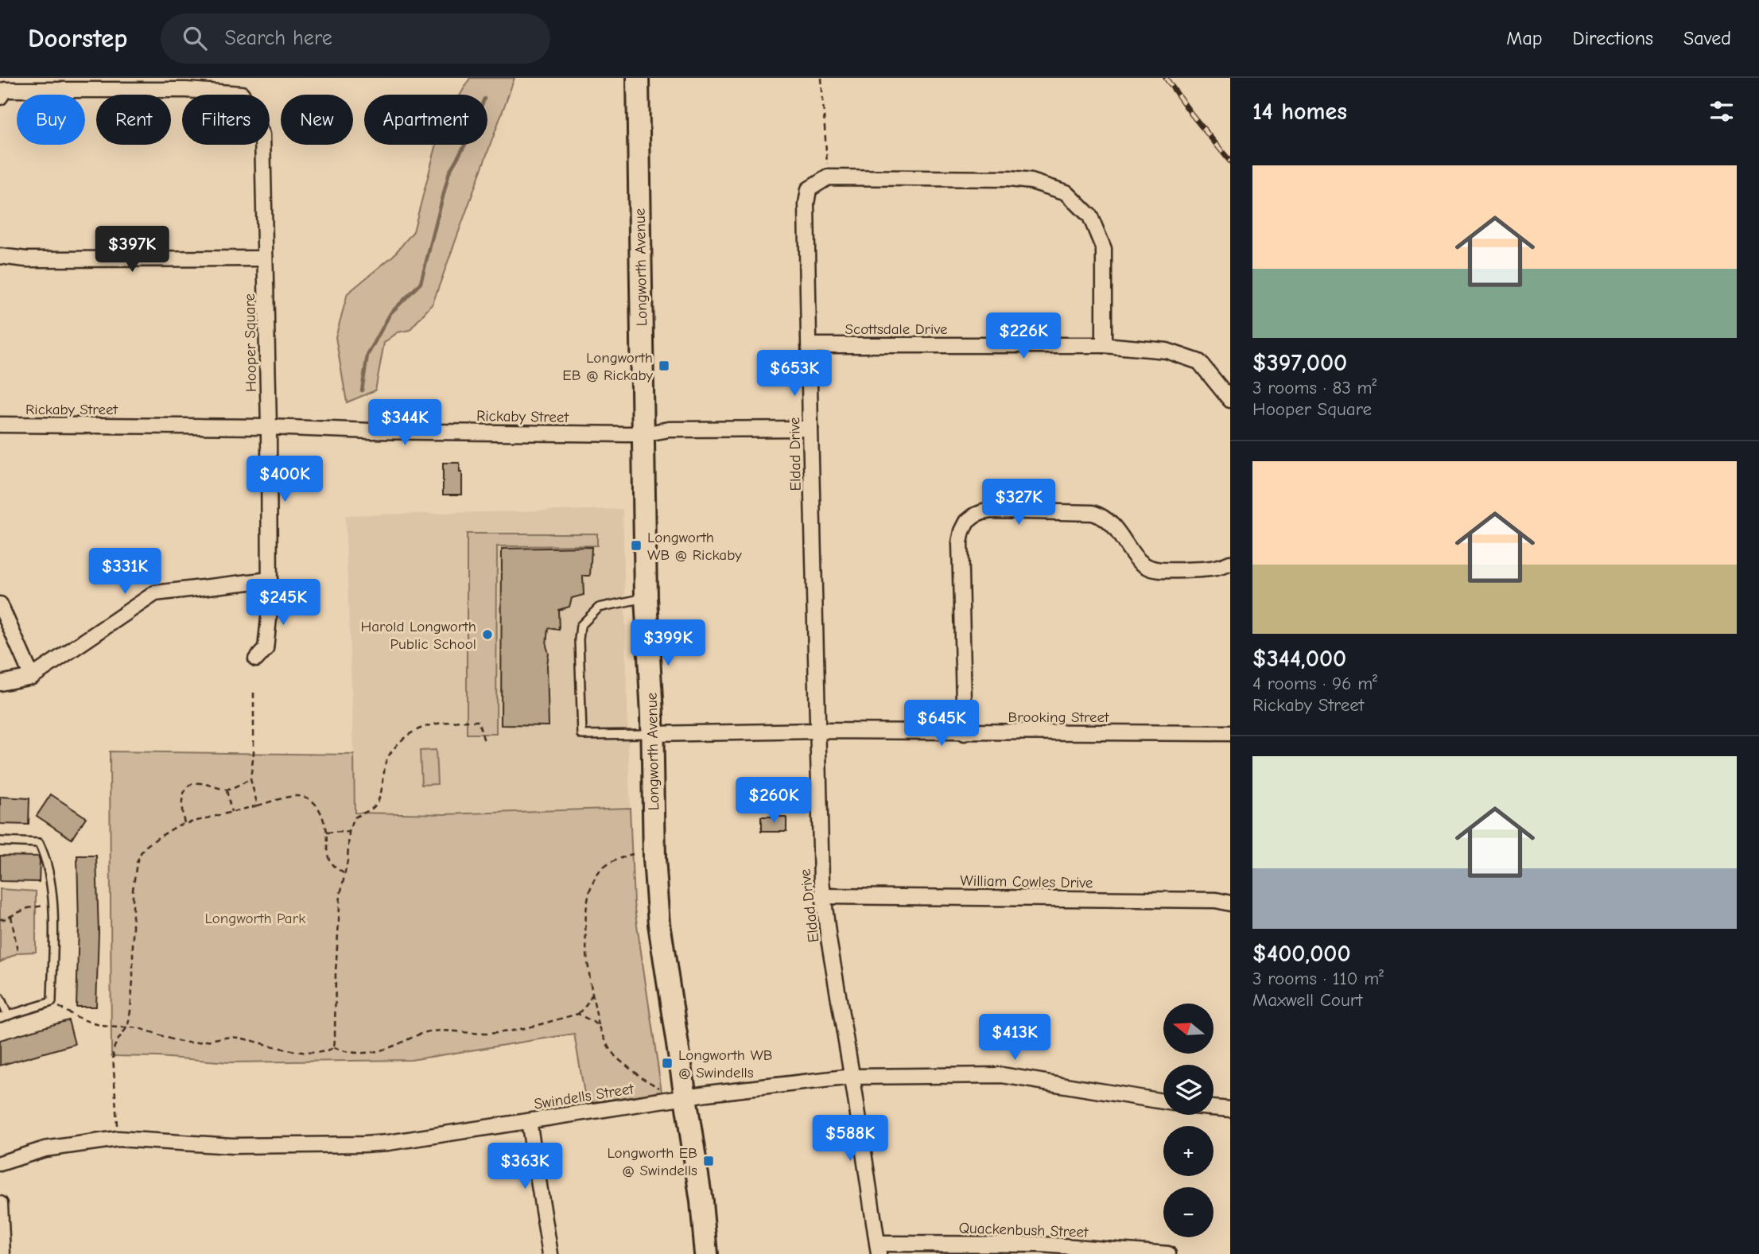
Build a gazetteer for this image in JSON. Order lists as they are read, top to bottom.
{
  "streets": {
    "street": [
      "Longworth Avenue",
      "Scottsdale Drive",
      "Hooper Square",
      "Rickaby Street",
      "Eldad Drive",
      "Brooking Street",
      "William Cowles Drive",
      "Swindells Street",
      "Quackenbush Street"
    ]
  },
  "crossings": [
    ["Longworth Avenue", "Rickaby Street"],
    ["Longworth Avenue", "Brooking Street"],
    ["Longworth Avenue", "Swindells Street"],
    ["Scottsdale Drive", "Eldad Drive"],
    ["Hooper Square", "Rickaby Street"],
    ["Rickaby Street", "Eldad Drive"],
    ["Eldad Drive", "Brooking Street"],
    ["Eldad Drive", "William Cowles Drive"],
    ["Eldad Drive", "Swindells Street"],
    ["Eldad Drive", "Quackenbush Street"]
  ],
  "parks": ["Longworth Park"],
  "places": {
    "transit": [
      "Longworth EB @ Rickaby",
      "Longworth WB @ Rickaby",
      "Longworth WB @ Swindells",
      "Longworth EB @ Swindells"
    ],
    "other": ["Harold Longworth Public School"]
  },
  "north": "left",
  "page": {
    "header": "Doorstep",
    "search": "Search here",
    "nav": ["Map", "Directions", "Saved"],
    "heading": "14 homes",
    "chip": [
      "Buy",
      "Rent",
      "Filters",
      "New",
      "Apartment"
    ],
    "list": [
      {
        "name": "$397,000",
        "note": "3 rooms · 83 m² · Hooper Square"
      },
      {
        "name": "$344,000",
        "note": "4 rooms · 96 m² · Rickaby Street"
      },
      {
        "name": "$400,000",
        "note": "3 rooms · 110 m² · Maxwell Court"
      }
    ],
    "price": [
      "$397K",
      "$226K",
      "$653K",
      "$344K",
      "$400K",
      "$327K",
      "$331K",
      "$245K",
      "$399K",
      "$645K",
      "$260K",
      "$413K",
      "$588K",
      "$363K"
    ],
    "map_buttons": ["+", "−"]
  }
}
